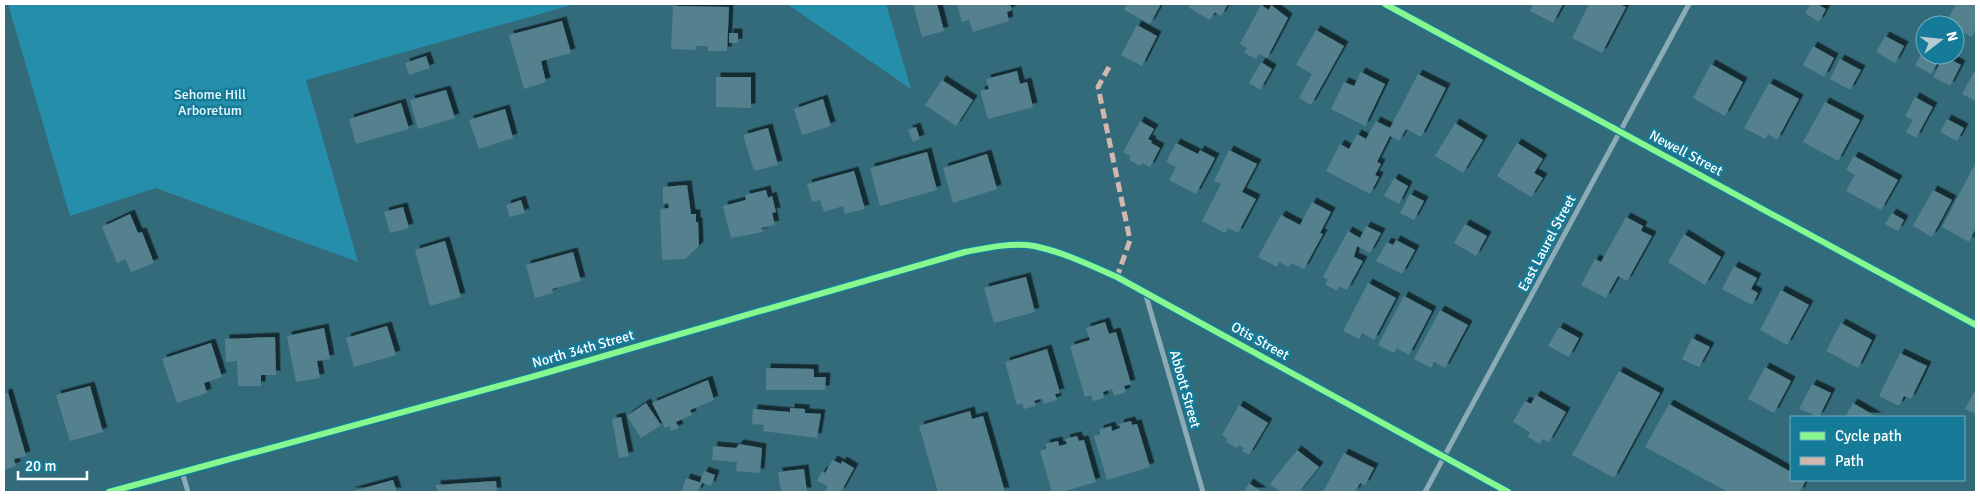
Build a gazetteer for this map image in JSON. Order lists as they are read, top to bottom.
{
  "streets": {
    "street": [
      "Newell Street",
      "East Laurel Street",
      "Otis Street",
      "North 34th Street",
      "Abbott Street"
    ]
  },
  "crossings": [
    ["Newell Street", "East Laurel Street"],
    ["East Laurel Street", "Otis Street"],
    ["Otis Street", "North 34th Street"],
    ["Otis Street", "Abbott Street"]
  ],
  "parks": ["Sehome Hill Arboretum"],
  "legend": ["Cycle path", "Path"],
  "scale_bar": "20 m",
  "north": "right"
}
